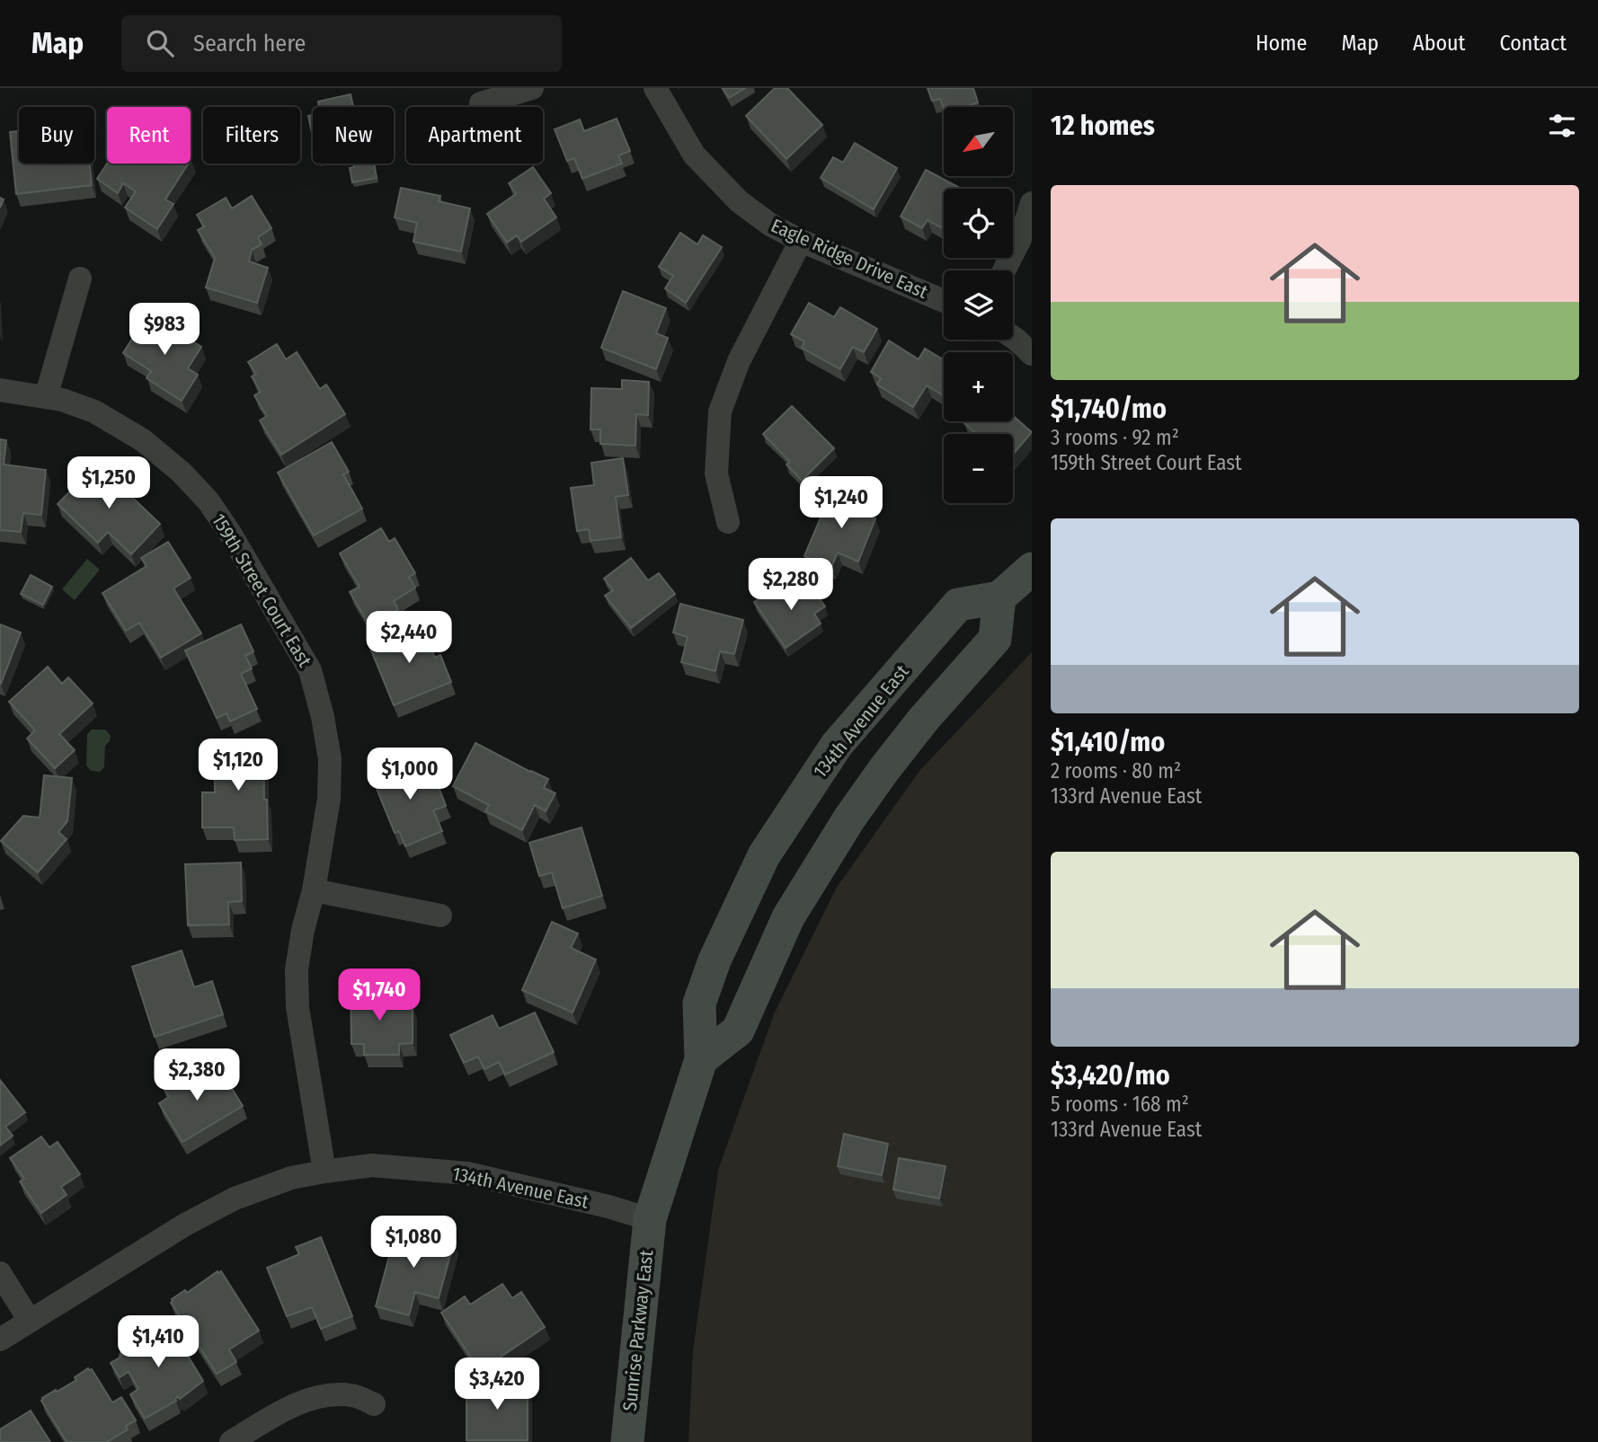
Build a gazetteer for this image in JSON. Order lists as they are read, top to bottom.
{
  "streets": {
    "street": [
      "Eagle Ridge Drive East",
      "159th Street Court East",
      "134th Avenue East",
      "Sunrise Parkway East"
    ]
  },
  "crossings": [
    ["159th Street Court East", "134th Avenue East"],
    ["134th Avenue East", "Sunrise Parkway East"]
  ],
  "north": "bottom left",
  "page": {
    "header": "Map",
    "search": "Search here",
    "nav": [
      "Home",
      "Map",
      "About",
      "Contact"
    ],
    "heading": "12 homes",
    "map_buttons": ["+", "−"],
    "chip": [
      "Buy",
      "Rent",
      "Filters",
      "New",
      "Apartment"
    ],
    "list": [
      {
        "name": "$1,740/mo",
        "note": "3 rooms · 92 m² · 159th Street Court East"
      },
      {
        "name": "$1,410/mo",
        "note": "2 rooms · 80 m² · 133rd Avenue East"
      },
      {
        "name": "$3,420/mo",
        "note": "5 rooms · 168 m² · 133rd Avenue East"
      }
    ],
    "price": [
      "$983",
      "$1,250",
      "$1,240",
      "$2,280",
      "$2,440",
      "$1,120",
      "$1,000",
      "$1,740",
      "$2,380",
      "$1,080",
      "$1,410",
      "$3,420"
    ]
  }
}
